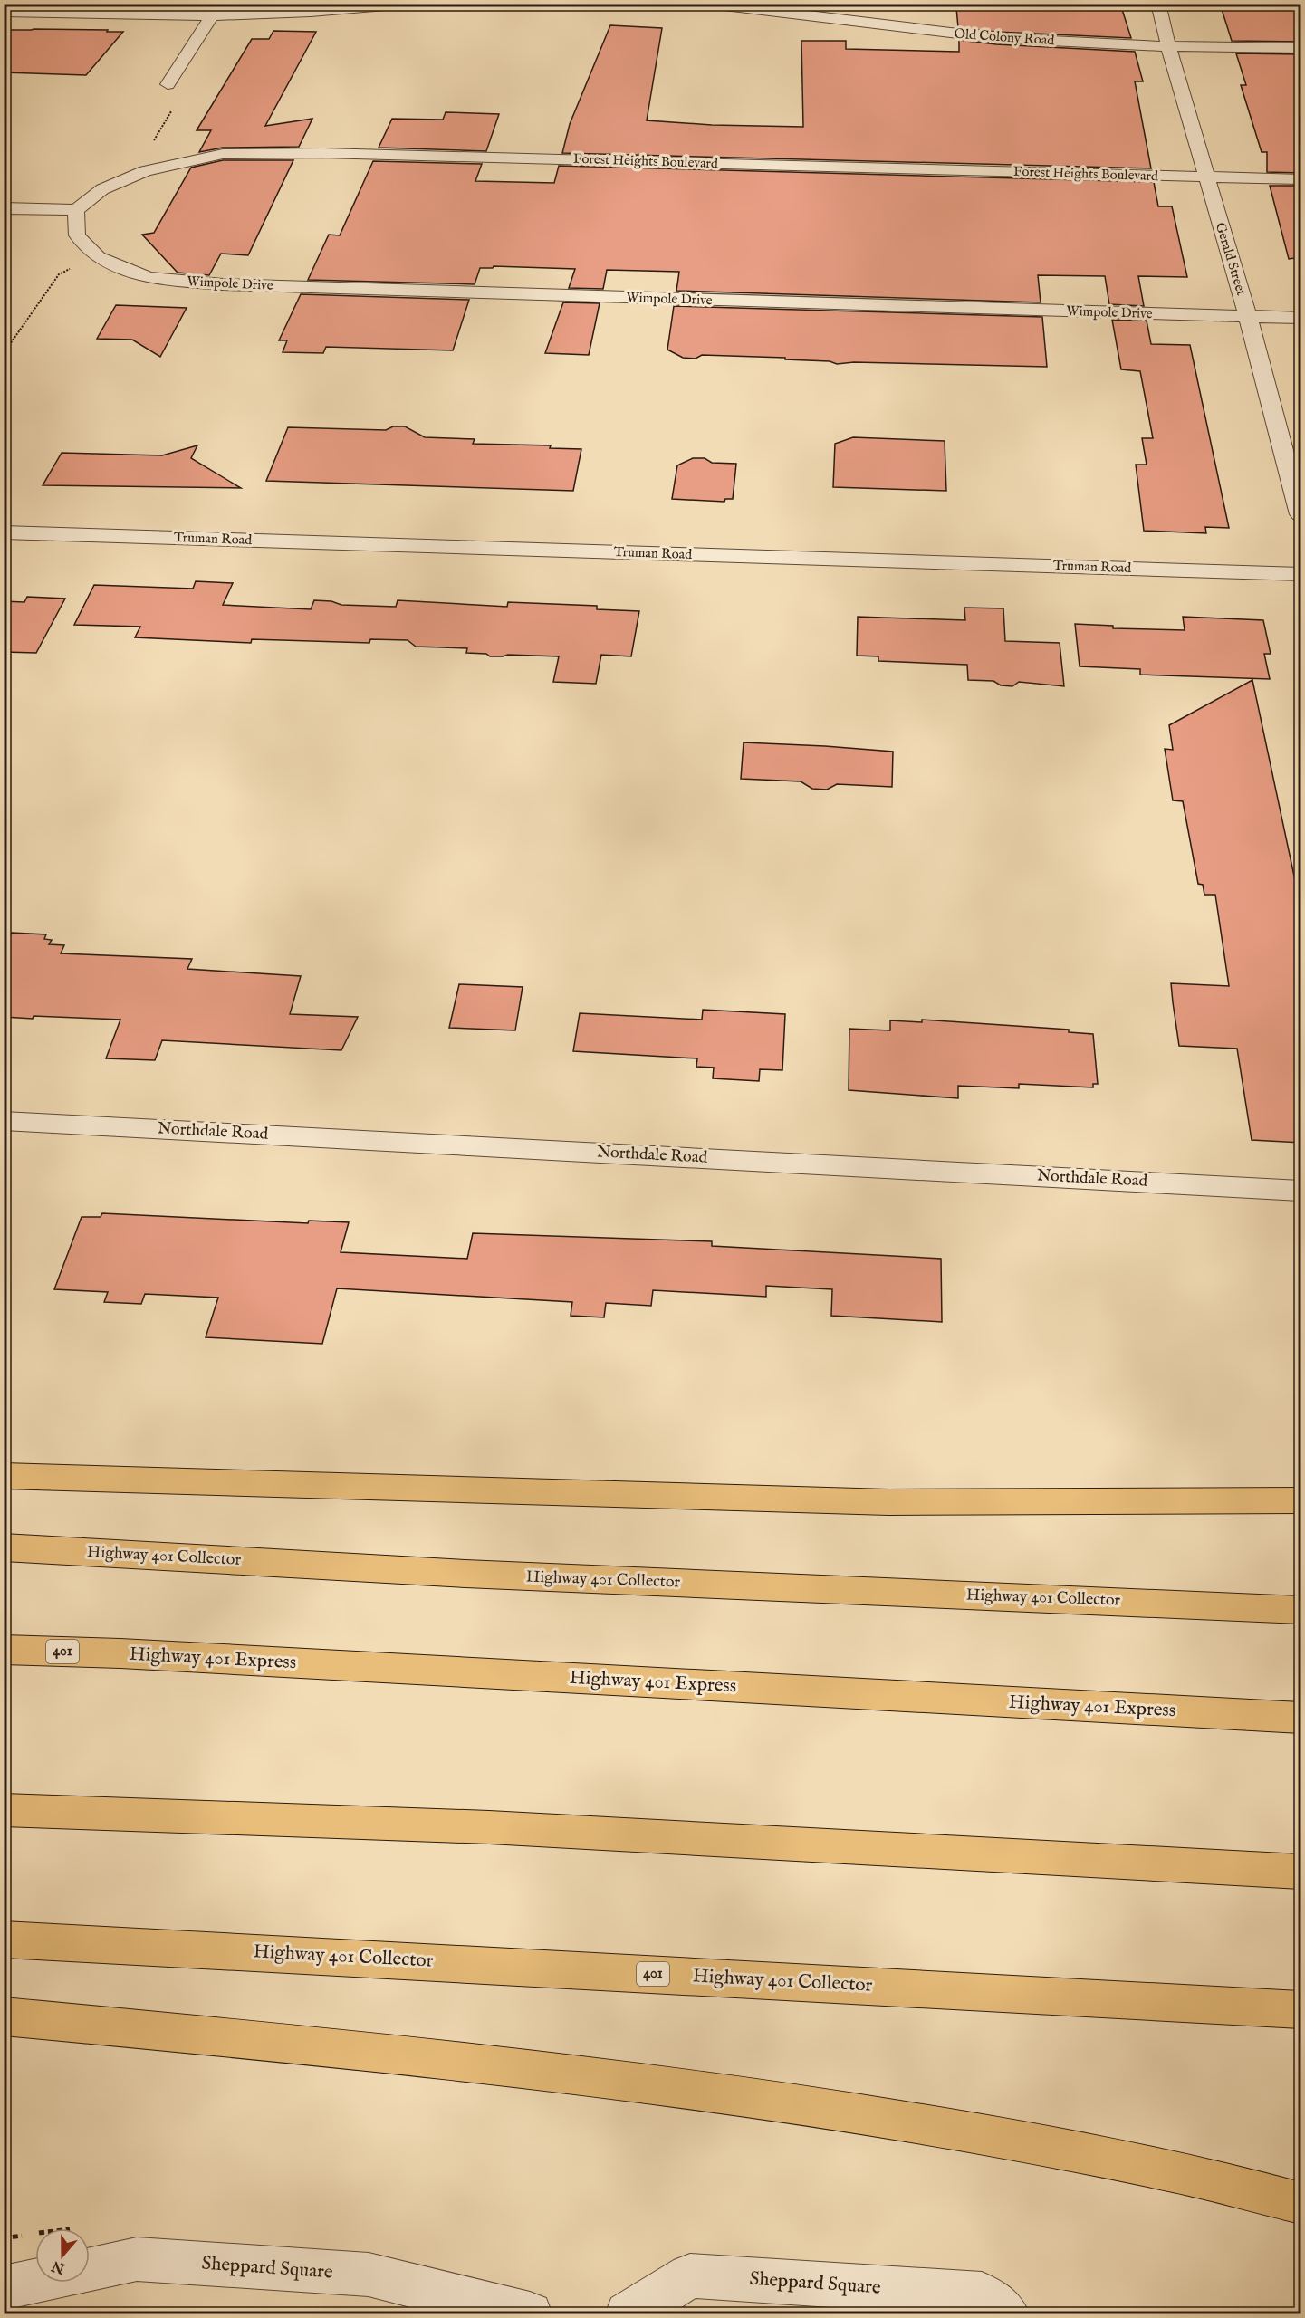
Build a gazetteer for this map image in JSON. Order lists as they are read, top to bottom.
{
  "streets": {
    "highway": ["Highway 401 Collector", "401", "Highway 401 Express"],
    "street": [
      "Old Colony Road",
      "Forest Heights Boulevard",
      "Gerald Street",
      "Wimpole Drive",
      "Truman Road",
      "Northdale Road",
      "Sheppard Square"
    ]
  },
  "crossings": [
    ["Old Colony Road", "Gerald Street"],
    ["Forest Heights Boulevard", "Gerald Street"],
    ["Forest Heights Boulevard", "Wimpole Drive"],
    ["Gerald Street", "Wimpole Drive"]
  ],
  "north": "bottom"
}
